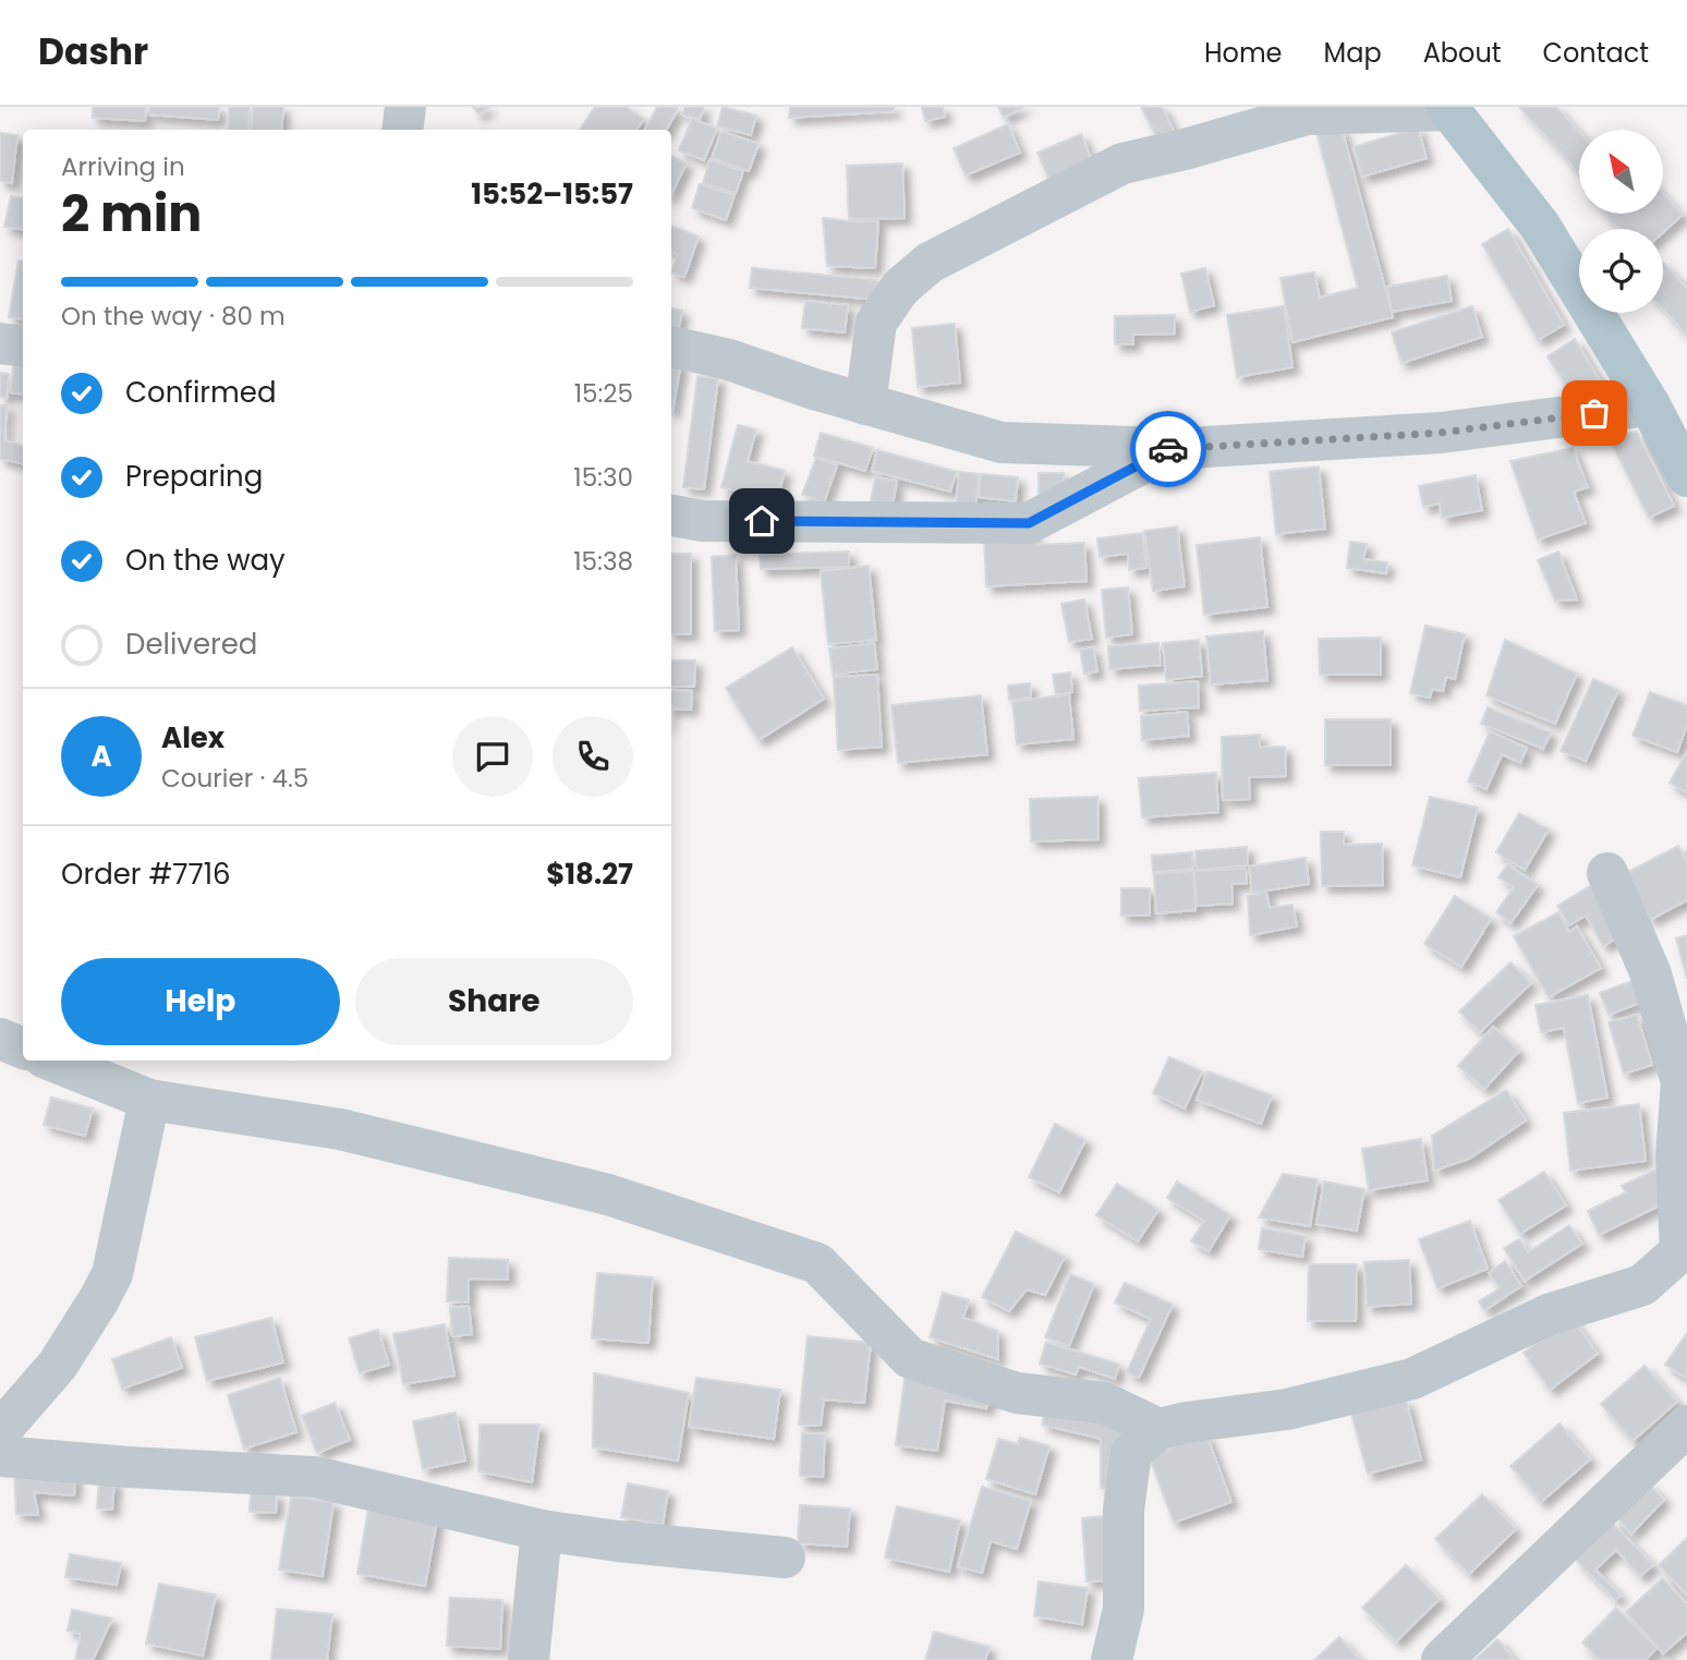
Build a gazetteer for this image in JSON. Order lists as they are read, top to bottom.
{
  "north": "top left",
  "page": {
    "header": "Dashr",
    "nav": [
      "Home",
      "Map",
      "About",
      "Contact"
    ],
    "heading": ["2 min", "Arriving in", "15:52–15:57"],
    "panel": [
      "Alex",
      "Courier · 4.5",
      "Order #7716",
      "$18.27"
    ],
    "bar": "On the way · 80 m",
    "list": [
      ["Confirmed", "15:25"],
      ["Preparing", "15:30"],
      ["On the way", "15:38"],
      "Delivered"
    ],
    "round": "A",
    "buttons": ["Help", "Share"]
  }
}
